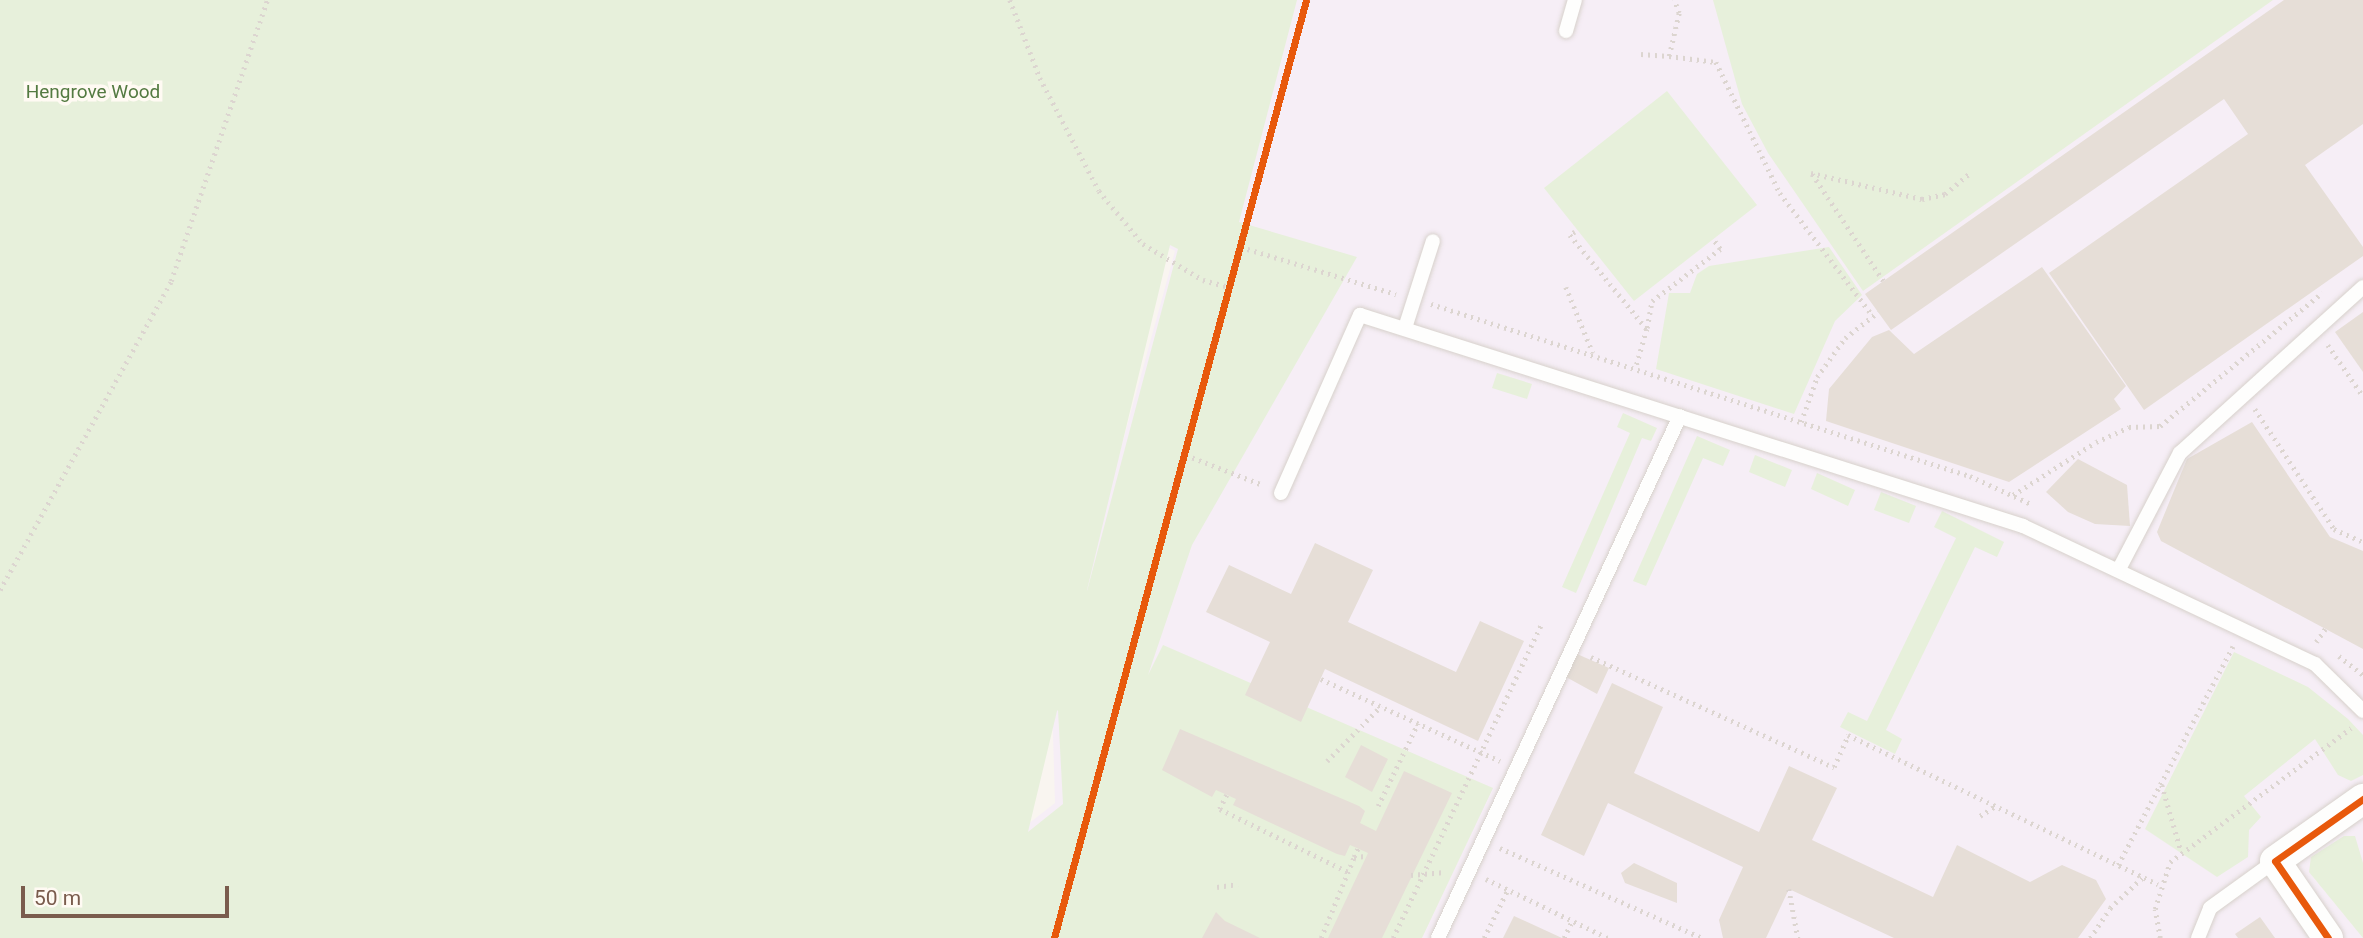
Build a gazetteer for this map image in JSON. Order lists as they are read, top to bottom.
{
  "parks": ["Hengrove Wood"],
  "scale_bar": "50 m"
}
